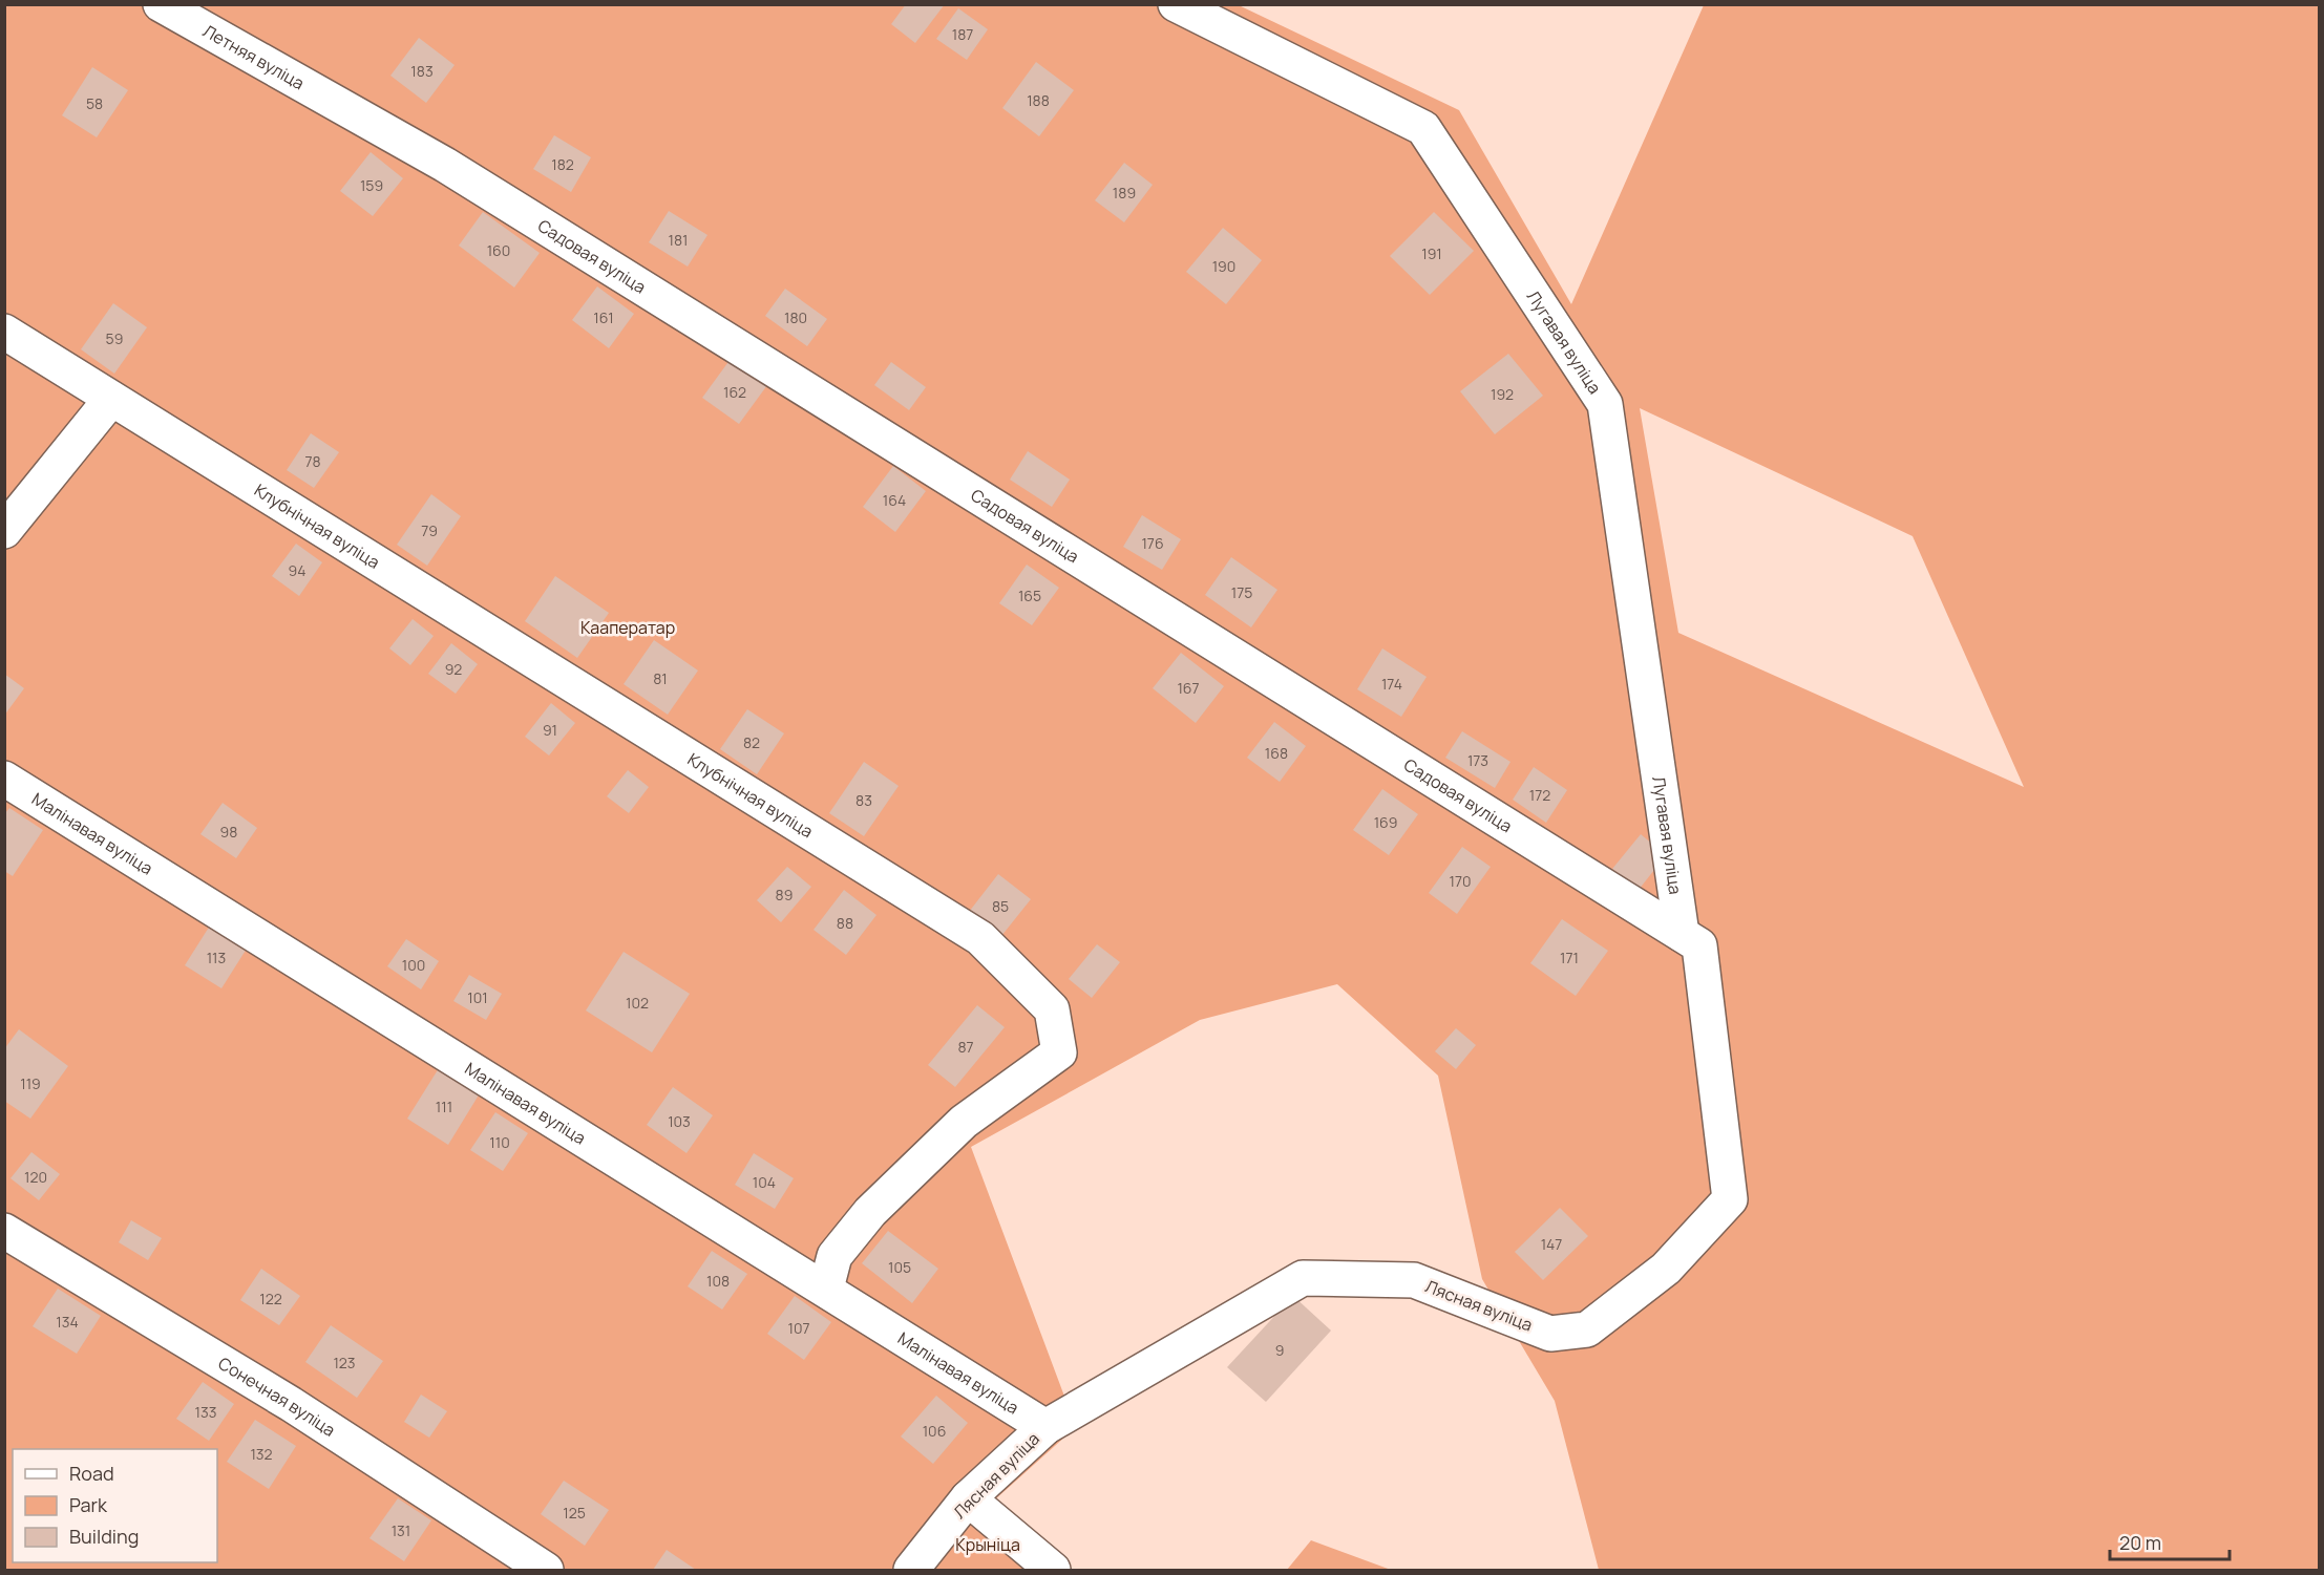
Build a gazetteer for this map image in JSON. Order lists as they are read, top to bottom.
{
  "streets": {
    "street": [
      "Летняя вуліца",
      "Садовая вуліца",
      "Лугавая вуліца",
      "Клубнічная вуліца",
      "Малінавая вуліца",
      "Лясная вуліца",
      "Сонечная вуліца"
    ]
  },
  "crossings": [
    ["Летняя вуліца", "Садовая вуліца"],
    ["Садовая вуліца", "Лугавая вуліца"],
    ["Садовая вуліца", "Лясная вуліца"],
    ["Лугавая вуліца", "Лясная вуліца"],
    ["Клубнічная вуліца", "Малінавая вуліца"],
    ["Малінавая вуліца", "Лясная вуліца"]
  ],
  "parks": ["Кааператар", "Крыніца"],
  "house_numbers": [
    "187",
    "183",
    "188",
    "58",
    "182",
    "159",
    "189",
    "181",
    "160",
    "191",
    "190",
    "161",
    "180",
    "59",
    "162",
    "192",
    "78",
    "164",
    "79",
    "176",
    "94",
    "175",
    "165",
    "92",
    "81",
    "174",
    "167",
    "91",
    "82",
    "168",
    "173",
    "172",
    "83",
    "169",
    "98",
    "170",
    "89",
    "85",
    "88",
    "113",
    "171",
    "100",
    "101",
    "102",
    "87",
    "119",
    "111",
    "103",
    "110",
    "120",
    "104",
    "147",
    "105",
    "108",
    "122",
    "134",
    "107",
    "9",
    "123",
    "133",
    "106",
    "132",
    "125",
    "131"
  ],
  "legend": ["Road", "Park", "Building"],
  "scale_bar": "20 m"
}
